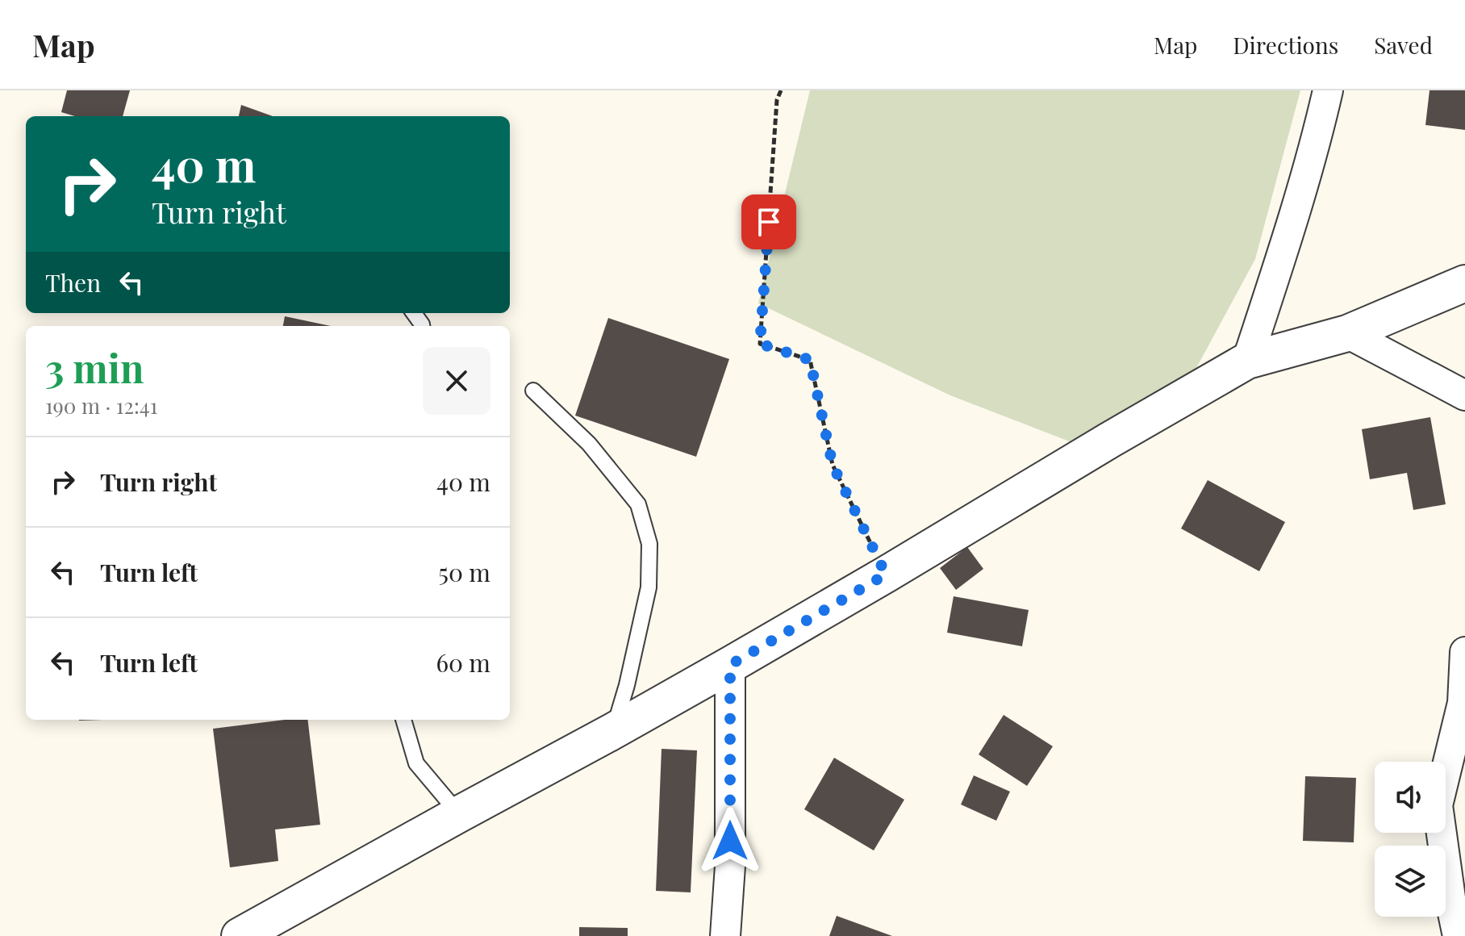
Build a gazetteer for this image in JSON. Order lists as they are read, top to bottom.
{
  "page": {
    "header": "Map",
    "nav": ["Map", "Directions", "Saved"],
    "turn": ["40 m", "Turn right"],
    "then": "Then",
    "heading": ["3 min", "190 m · 12:41"],
    "list": [
      {
        "name": "Turn right",
        "value": "40 m"
      },
      {
        "name": "Turn left",
        "value": "50 m"
      },
      {
        "name": "Turn left",
        "value": "60 m"
      }
    ]
  }
}
